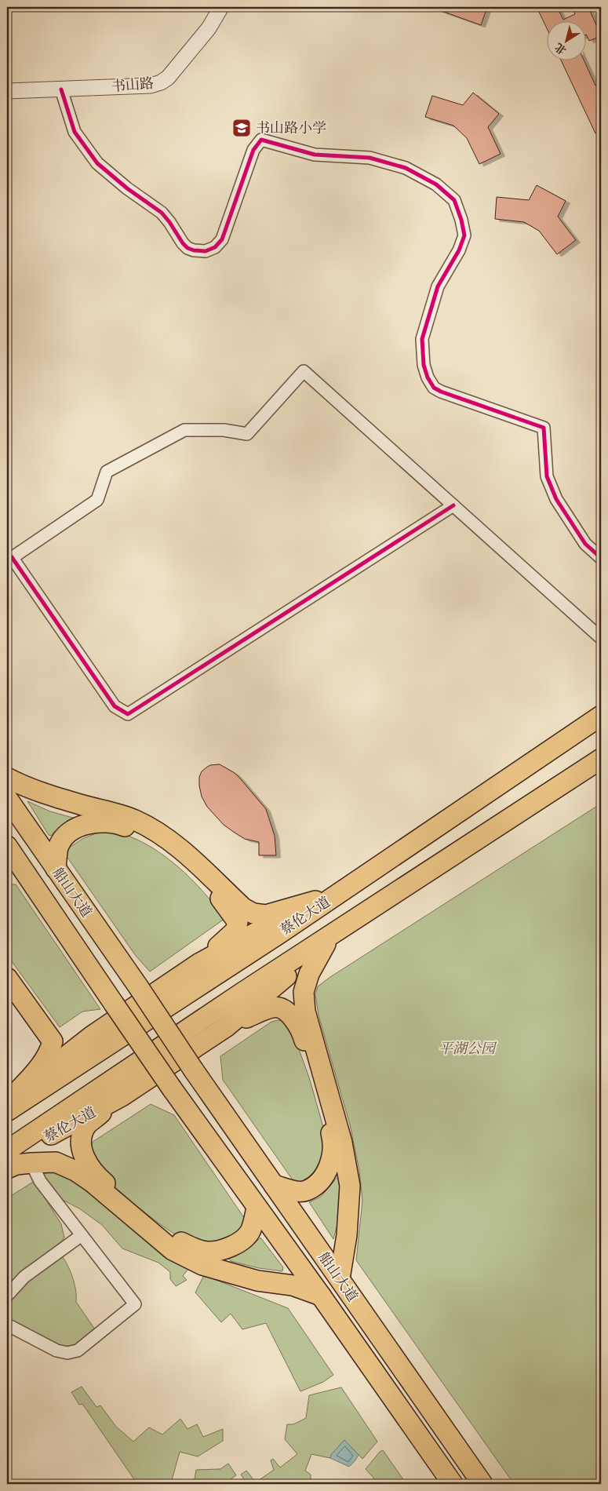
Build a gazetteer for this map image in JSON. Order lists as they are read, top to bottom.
{
  "streets": {
    "highway": ["船山大道", "蔡伦大道"],
    "street": ["书山路"]
  },
  "parks": ["平湖公园"],
  "places": {
    "school or university": ["书山路小学"]
  },
  "north": "bottom left"
}
